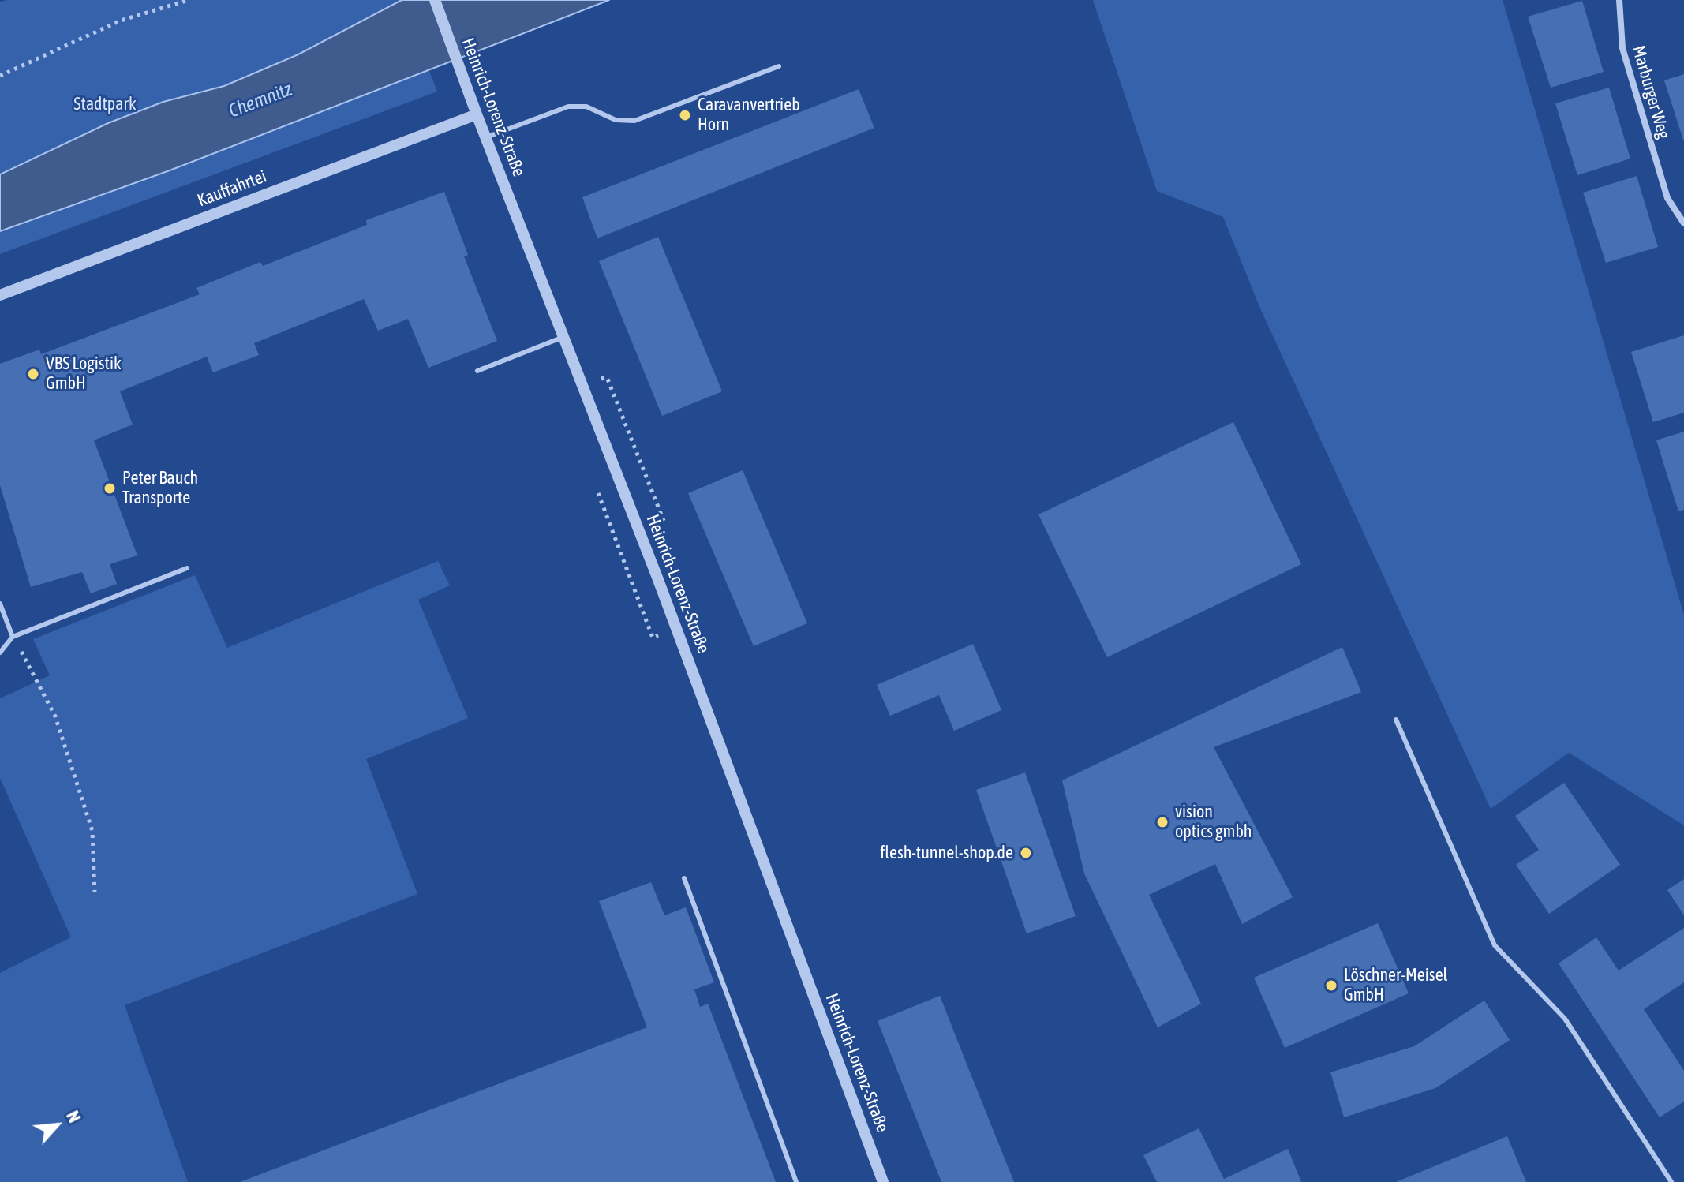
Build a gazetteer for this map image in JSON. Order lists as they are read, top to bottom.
{
  "streets": {
    "street": ["Marburger Weg", "Heinrich-Lorenz-Straße", "Kauffahrtei"]
  },
  "crossings": [
    ["Heinrich-Lorenz-Straße", "Kauffahrtei"]
  ],
  "water": ["Chemnitz"],
  "parks": ["Stadtpark"],
  "places": [
    "Caravanvertrieb Horn",
    "VBS Logistik GmbH",
    "Peter Bauch Transporte",
    "vision optics gmbh",
    "flesh-tunnel-shop.de",
    "Löschner-Meisel GmbH"
  ],
  "north": "top right"
}
